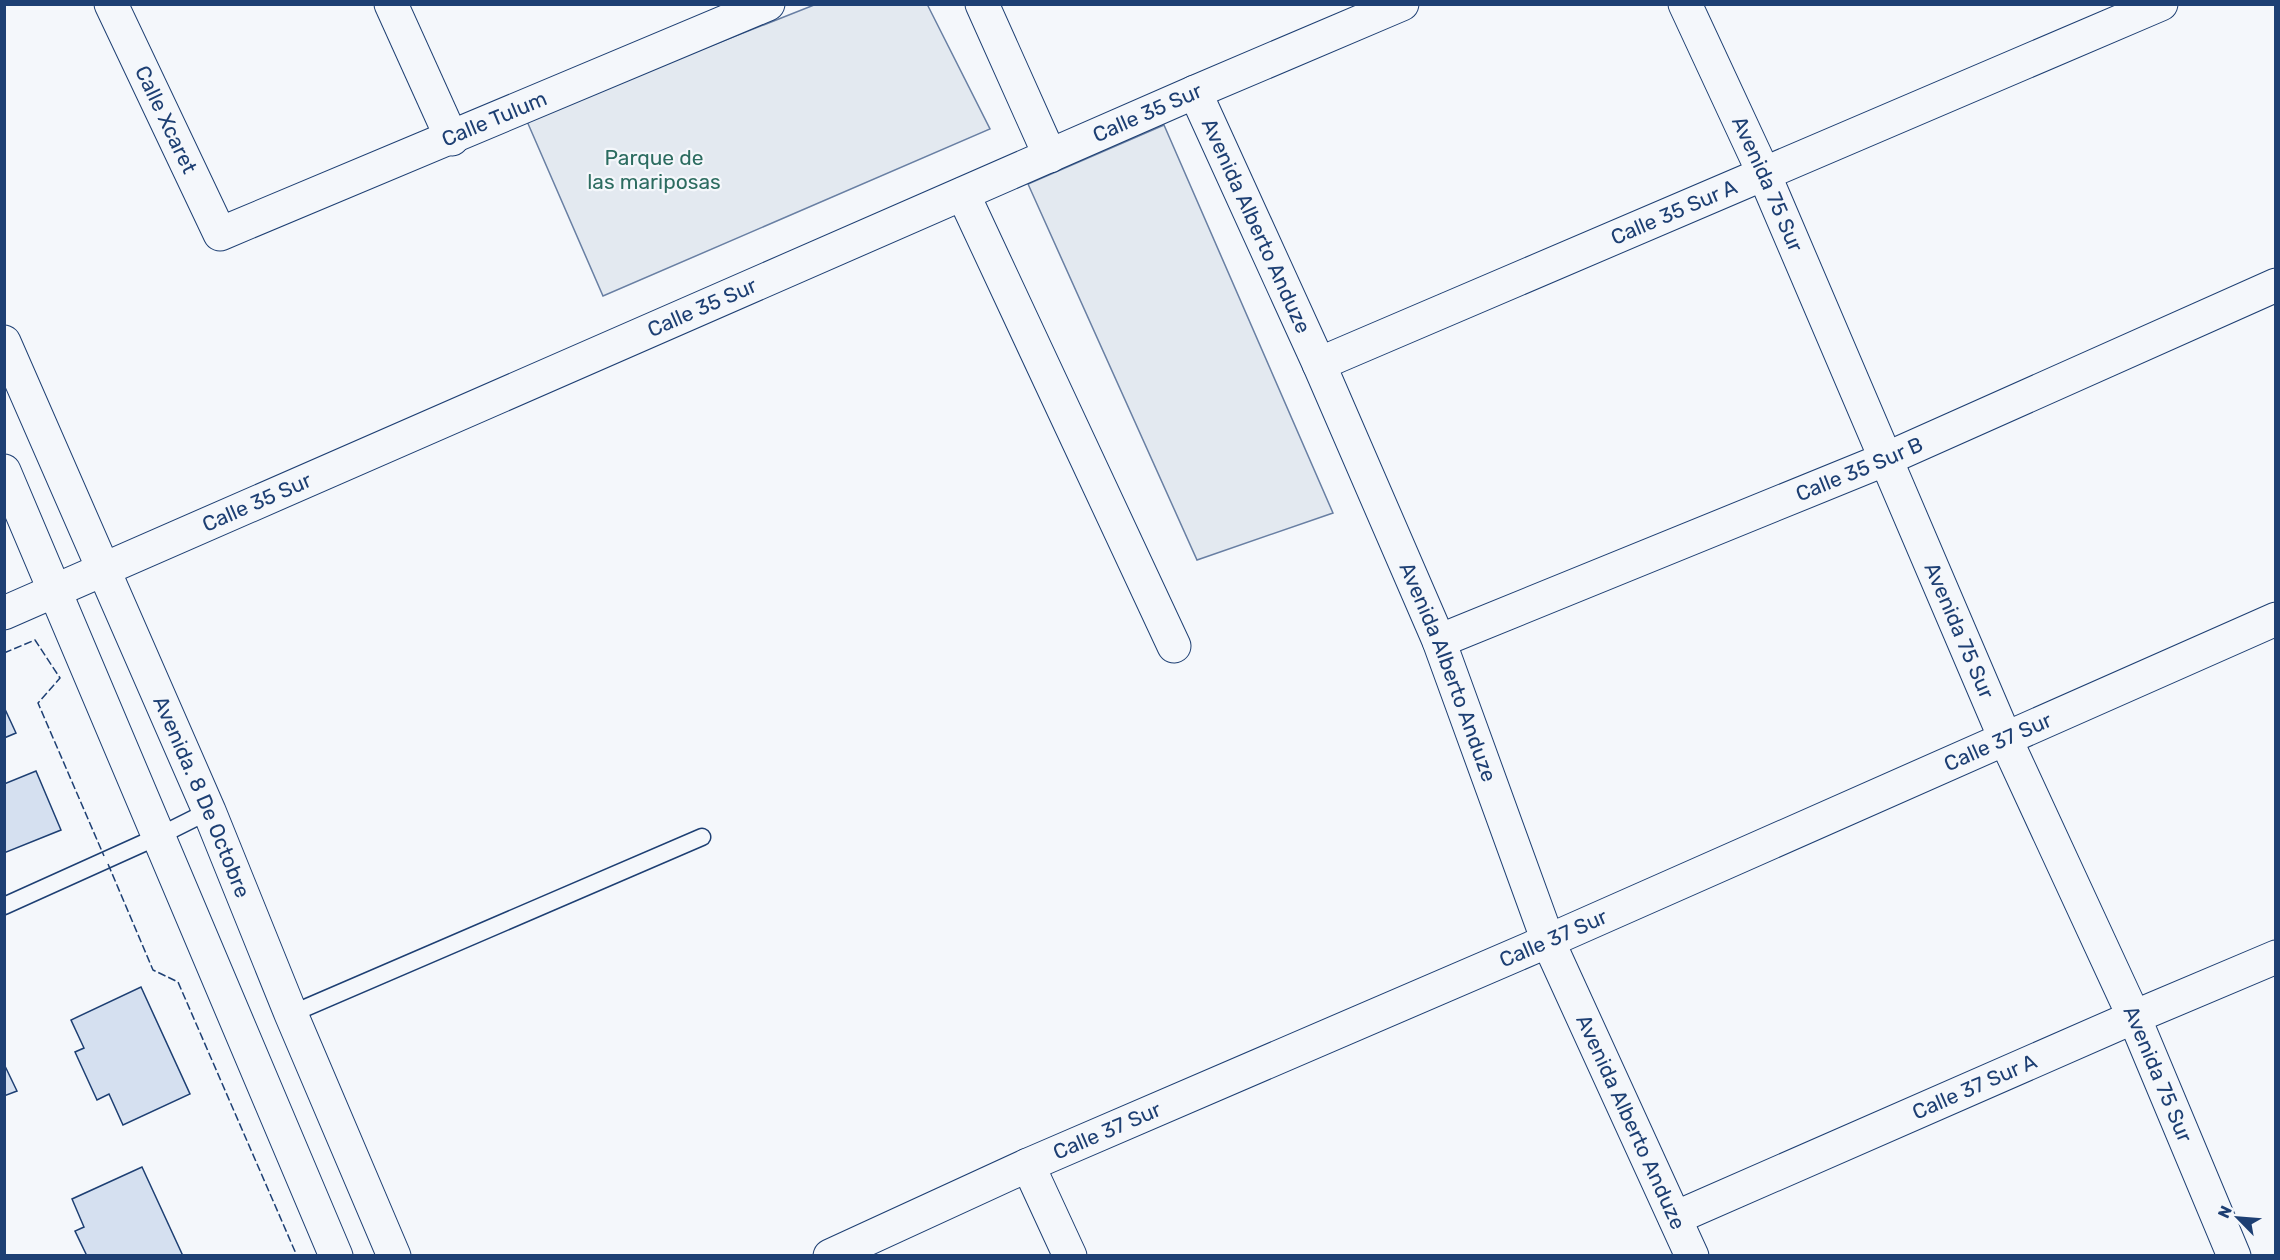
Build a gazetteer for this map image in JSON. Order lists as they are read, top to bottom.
{
  "streets": {
    "street": [
      "Calle 35 Sur",
      "Calle Xcaret",
      "Calle Tulum",
      "Avenida 75 Sur",
      "Calle 35 Sur A",
      "Avenida Alberto Anduze",
      "Calle 35 Sur B",
      "Calle 37 Sur",
      "Avenida. 8 De Octobre",
      "Calle 37 Sur A"
    ]
  },
  "crossings": [
    ["Calle 35 Sur", "Avenida Alberto Anduze"],
    ["Calle 35 Sur", "Avenida. 8 De Octobre"],
    ["Calle Xcaret", "Calle Tulum"],
    ["Avenida 75 Sur", "Calle 35 Sur A"],
    ["Avenida 75 Sur", "Calle 35 Sur B"],
    ["Avenida 75 Sur", "Calle 37 Sur"],
    ["Avenida 75 Sur", "Calle 37 Sur A"],
    ["Calle 35 Sur A", "Avenida Alberto Anduze"],
    ["Avenida Alberto Anduze", "Calle 35 Sur B"],
    ["Avenida Alberto Anduze", "Calle 37 Sur"],
    ["Avenida Alberto Anduze", "Calle 37 Sur A"]
  ],
  "parks": ["Parque de las mariposas"],
  "north": "top left"
}
